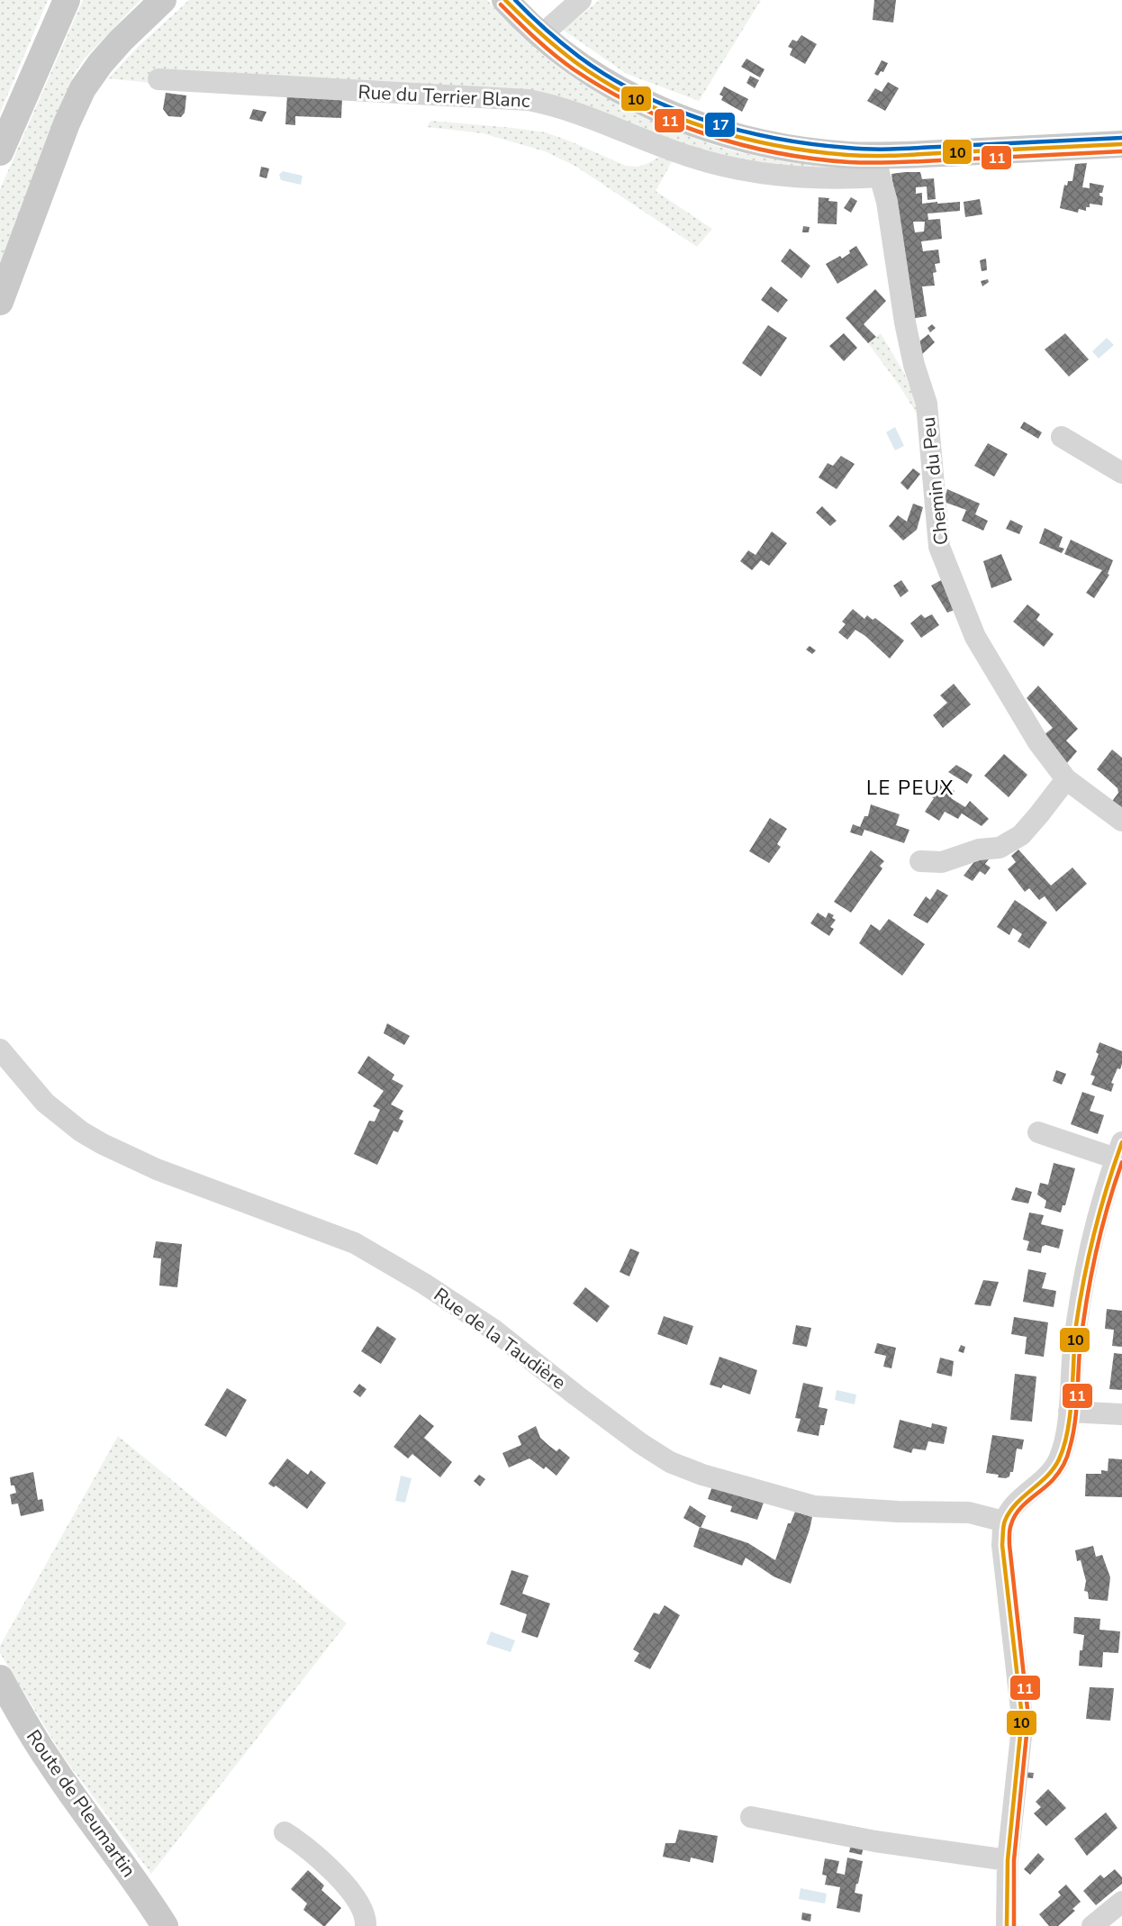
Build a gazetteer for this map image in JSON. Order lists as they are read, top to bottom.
{
  "streets": {
    "main road": ["Route de Pleumartin"],
    "street": ["Rue du Terrier Blanc", "Chemin du Peu", "Rue de la Taudière"]
  },
  "crossings": [
    ["Rue du Terrier Blanc", "Chemin du Peu"]
  ],
  "districts": ["LE PEUX"],
  "lines": ["transit line 10", "transit line 17", "transit line 11"]
}
